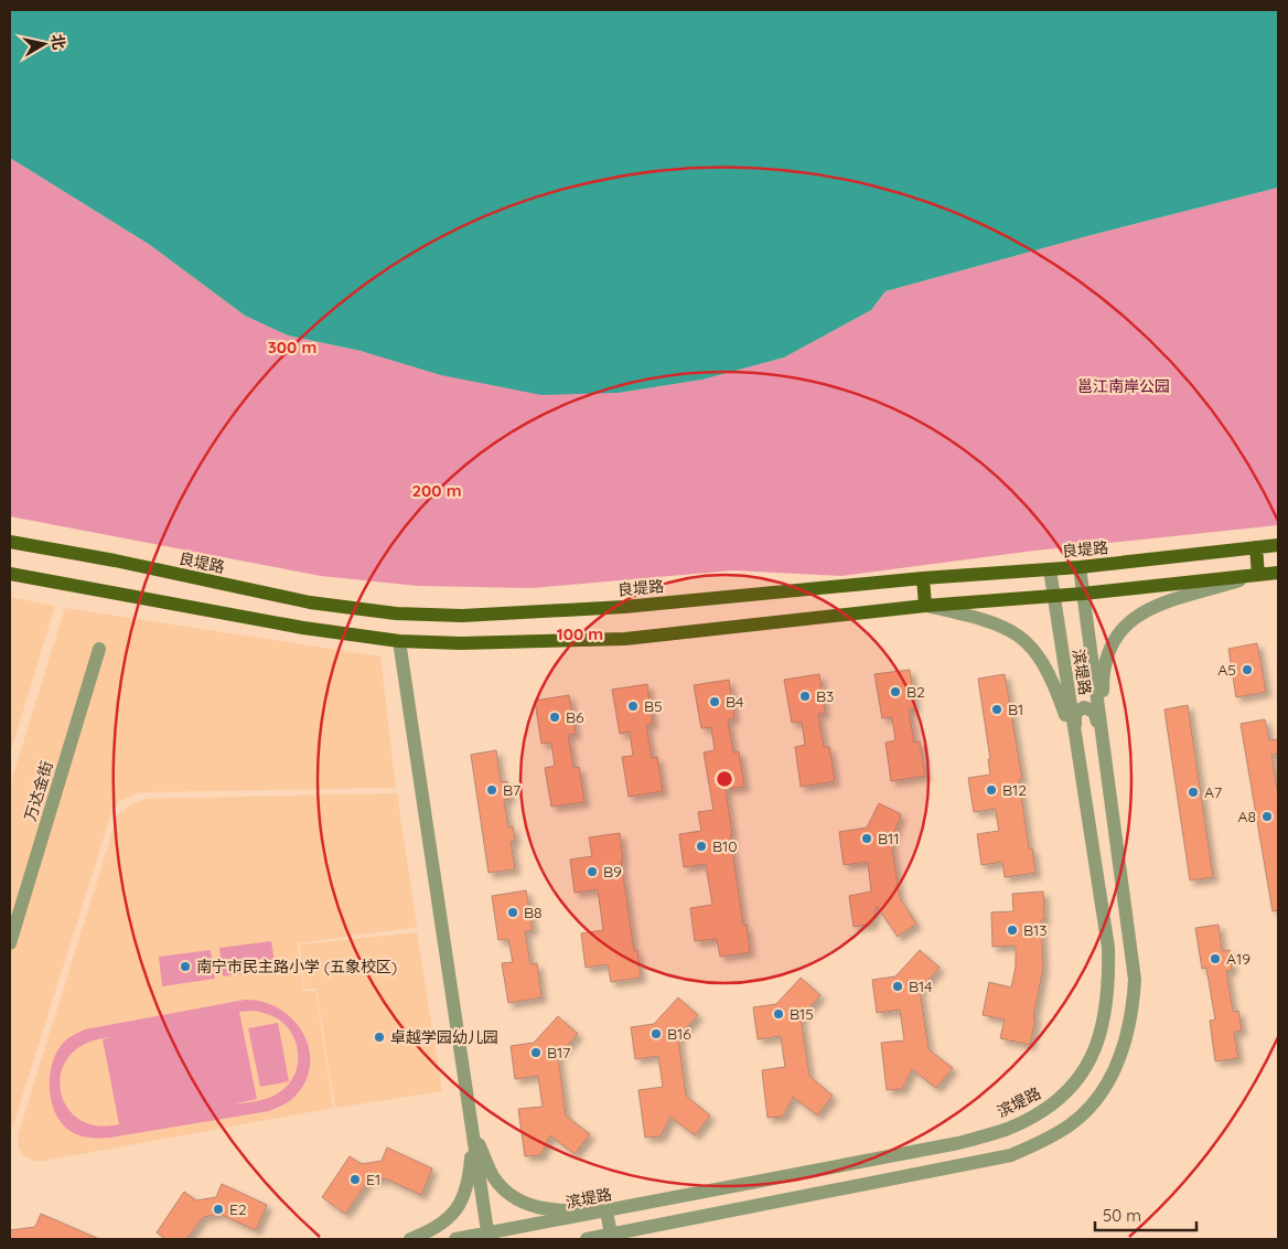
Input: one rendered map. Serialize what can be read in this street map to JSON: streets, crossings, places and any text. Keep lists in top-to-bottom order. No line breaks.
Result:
{"streets":{"main road":["良堤路"],"street":["滨堤路","万达金街"]},"crossings":[["良堤路","滨堤路"]],"parks":["邕江南岸公园"],"places":["A5","B2","B3","B4","B5","B1","B6","B7","B12","A7","A8","B11","B10","B9","B8","B13","A19","南宁市民主路小学 (五象校区)","B14","B15","B16","卓越学园幼儿园","B17","E1","E2"],"scale_bar":"50 m","north":"right","rings":["300 m","200 m","100 m"]}
